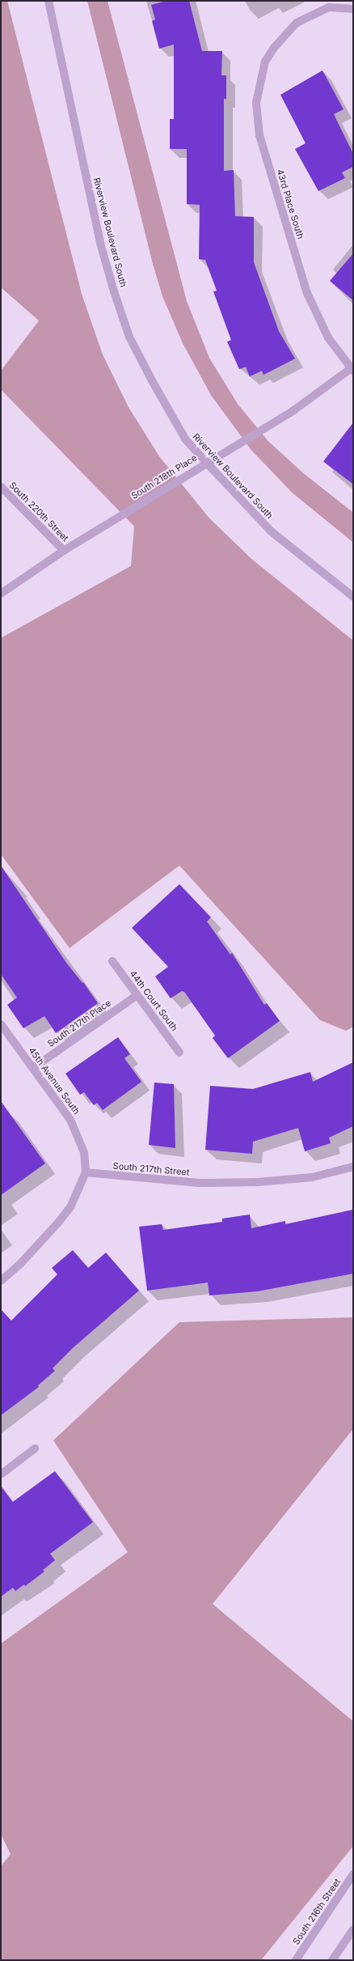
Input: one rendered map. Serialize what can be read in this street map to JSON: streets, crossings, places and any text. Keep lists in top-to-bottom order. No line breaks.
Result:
{"streets":{"street":["43rd Place South","Riverview Boulevard South","South 218th Place","South 220th Street","44th Court South","South 217th Place","45th Avenue South","South 217th Street","South 216th Street"]},"crossings":[["43rd Place South","South 218th Place"],["Riverview Boulevard South","South 218th Place"],["South 218th Place","South 220th Street"],["44th Court South","South 217th Place"],["South 217th Place","45th Avenue South"],["45th Avenue South","South 217th Street"]]}
